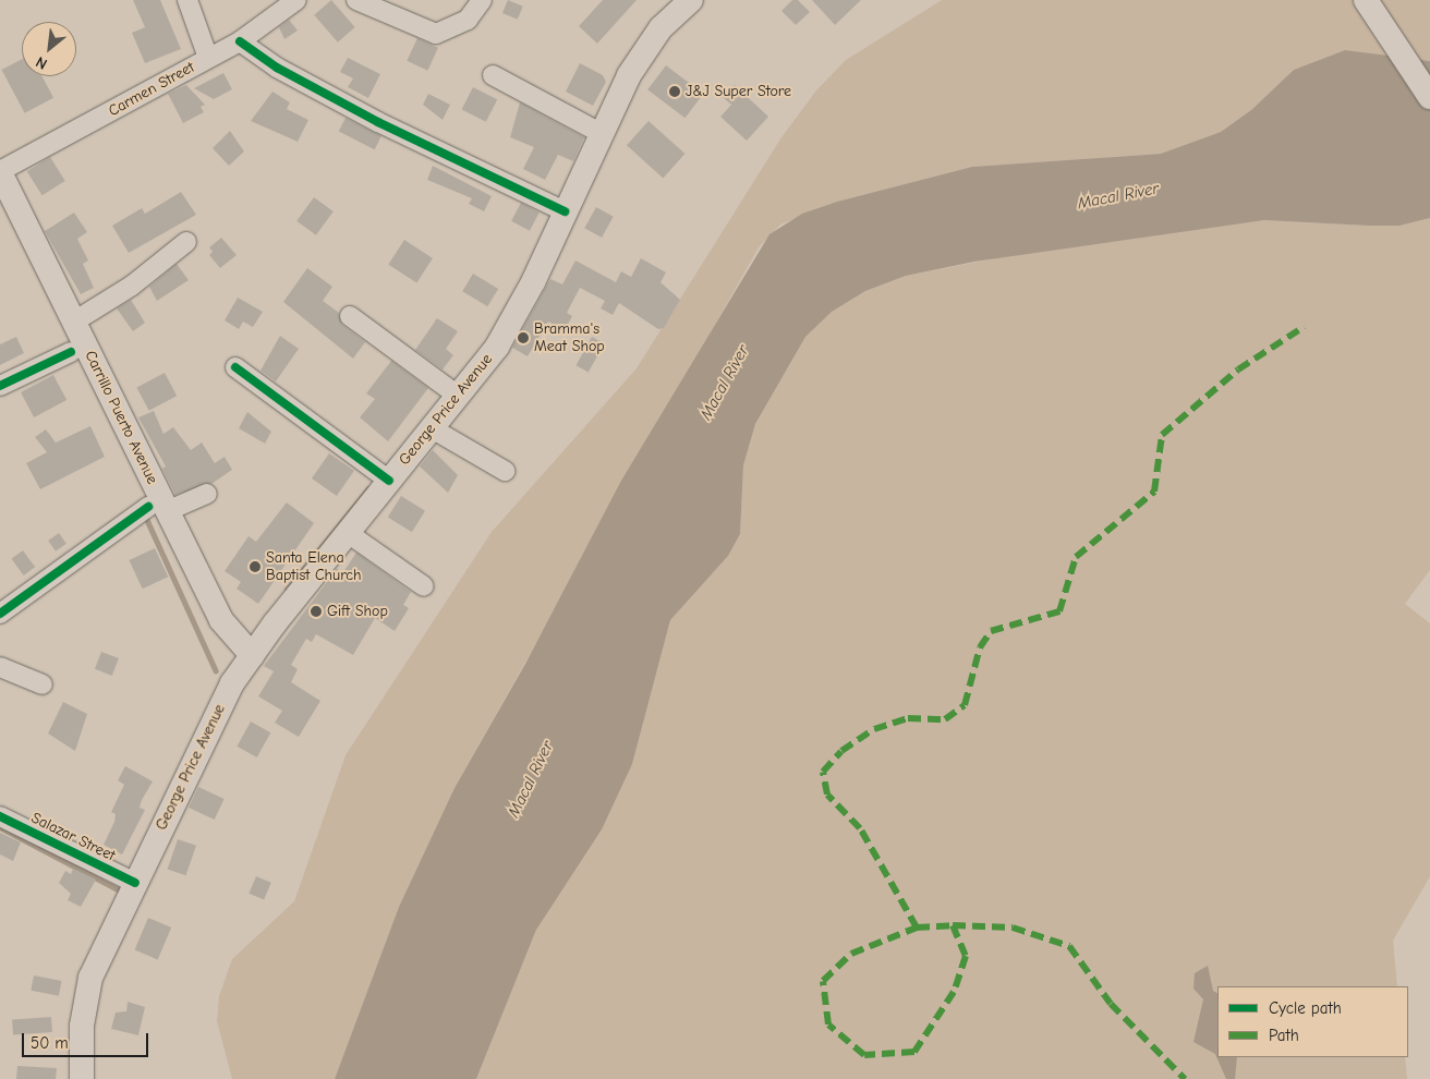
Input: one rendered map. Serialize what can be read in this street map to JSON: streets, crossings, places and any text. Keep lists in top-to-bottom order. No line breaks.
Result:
{"streets":{"main road":["George Price Avenue","Carrillo Puerto Avenue"],"street":["Carmen Street","Salazar Street"]},"crossings":[["Carmen Street","Carrillo Puerto Avenue"],["George Price Avenue","Carrillo Puerto Avenue"],["George Price Avenue","Salazar Street"]],"water":["Macal River"],"places":["J&J Super Store","Bramma's Meat Shop","Santa Elena Baptist Church","Gift Shop"],"legend":["Cycle path","Path"],"scale_bar":"50 m","north":"bottom left"}
